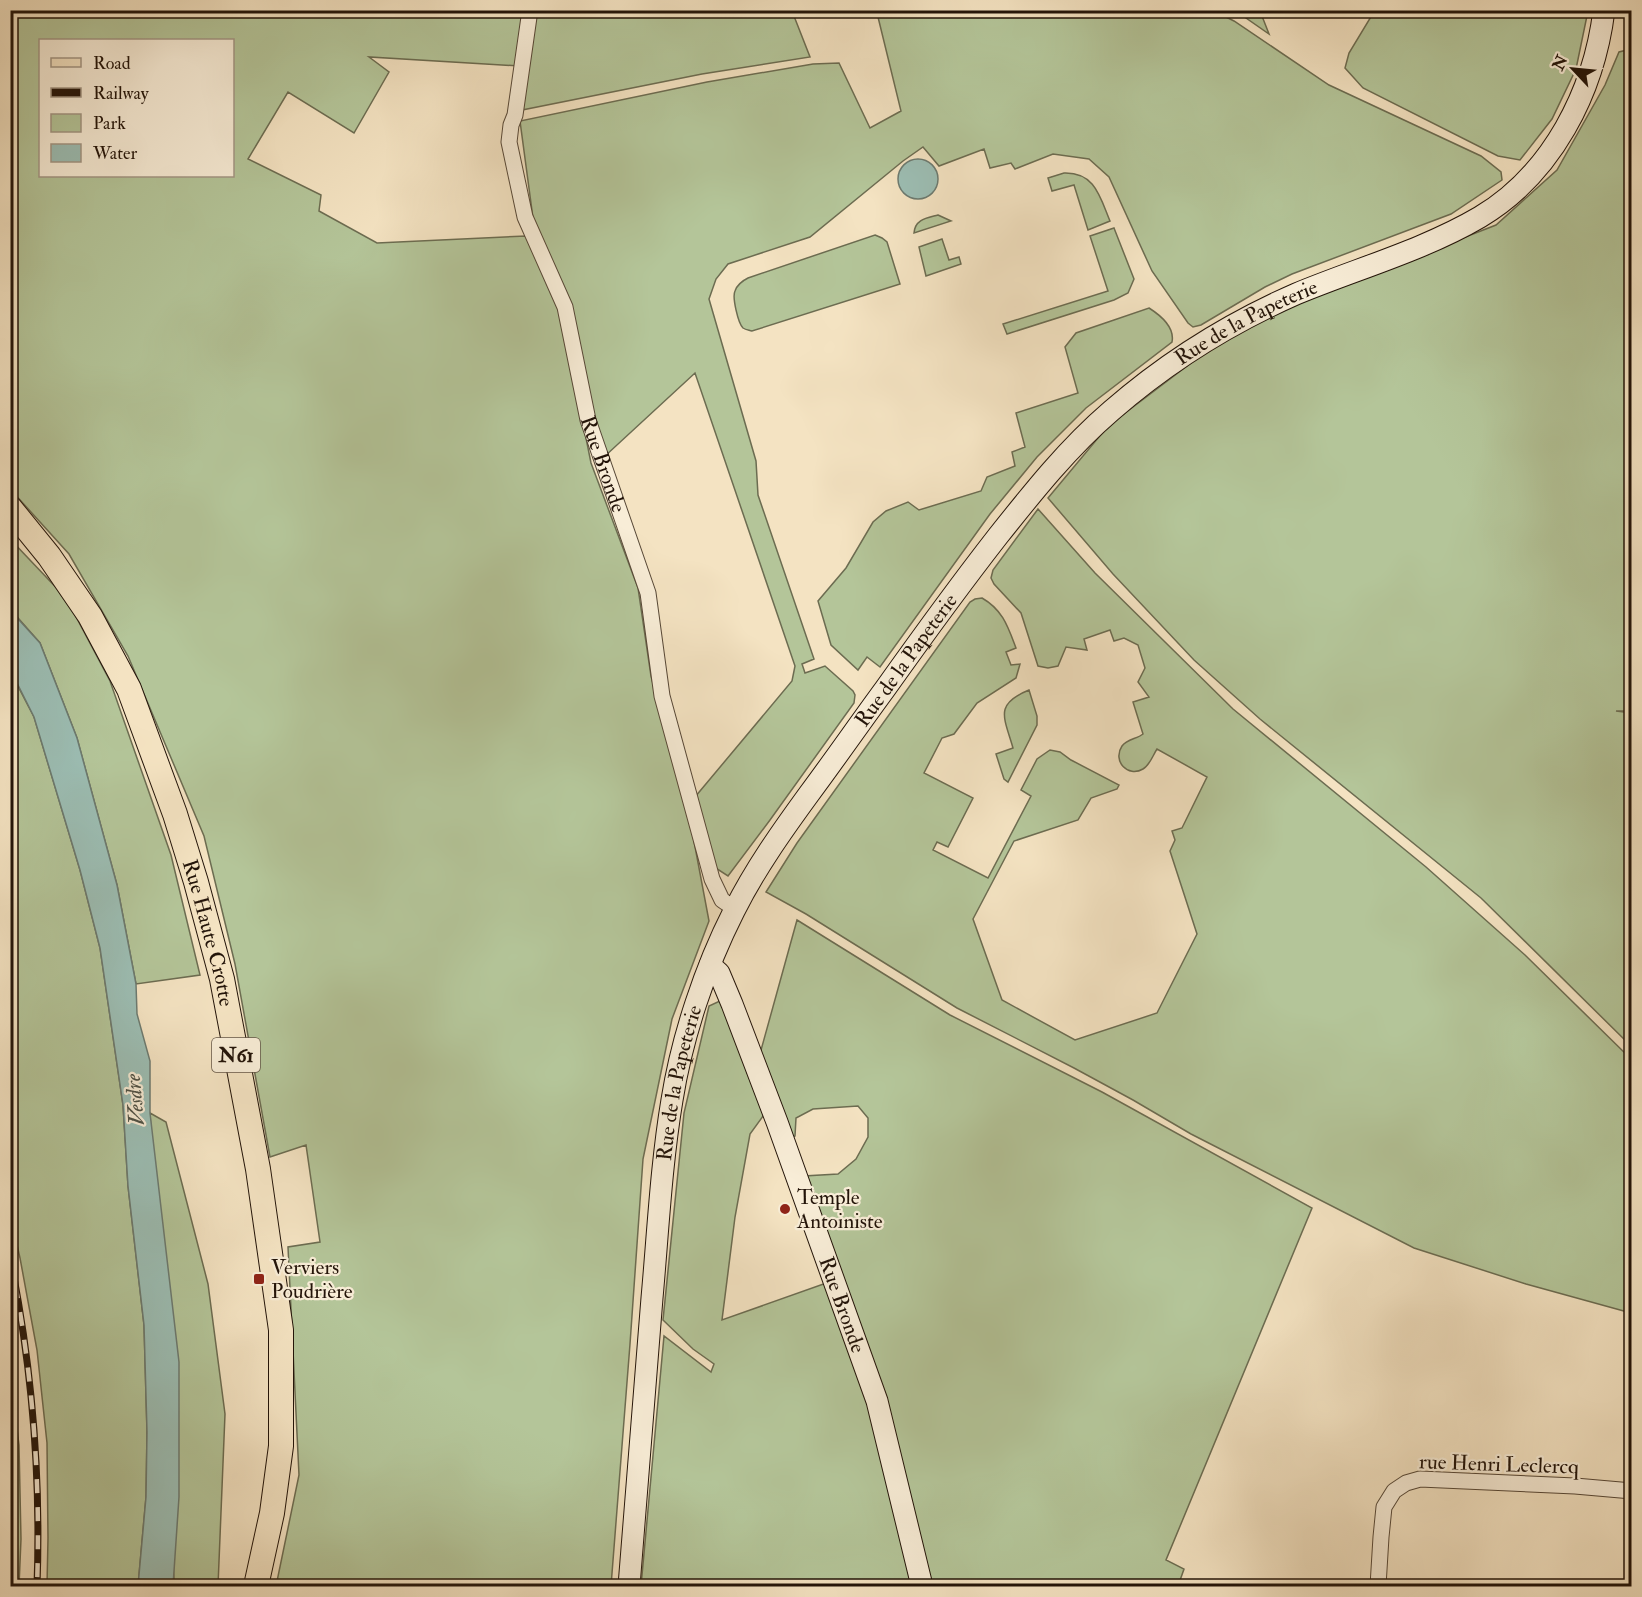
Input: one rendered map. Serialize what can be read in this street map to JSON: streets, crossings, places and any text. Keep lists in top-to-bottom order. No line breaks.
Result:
{"streets":{"main road":["Rue de la Papeterie","Rue Bronde","Rue Haute Crotte","N61"],"street":["rue Henri Leclercq"]},"crossings":[["Rue de la Papeterie","Rue Bronde"]],"water":["Vesdre"],"places":{"other":["Temple Antoiniste"],"transit":["Verviers Poudrière"]},"legend":["Road","Railway","Park","Water"],"north":"top left"}
